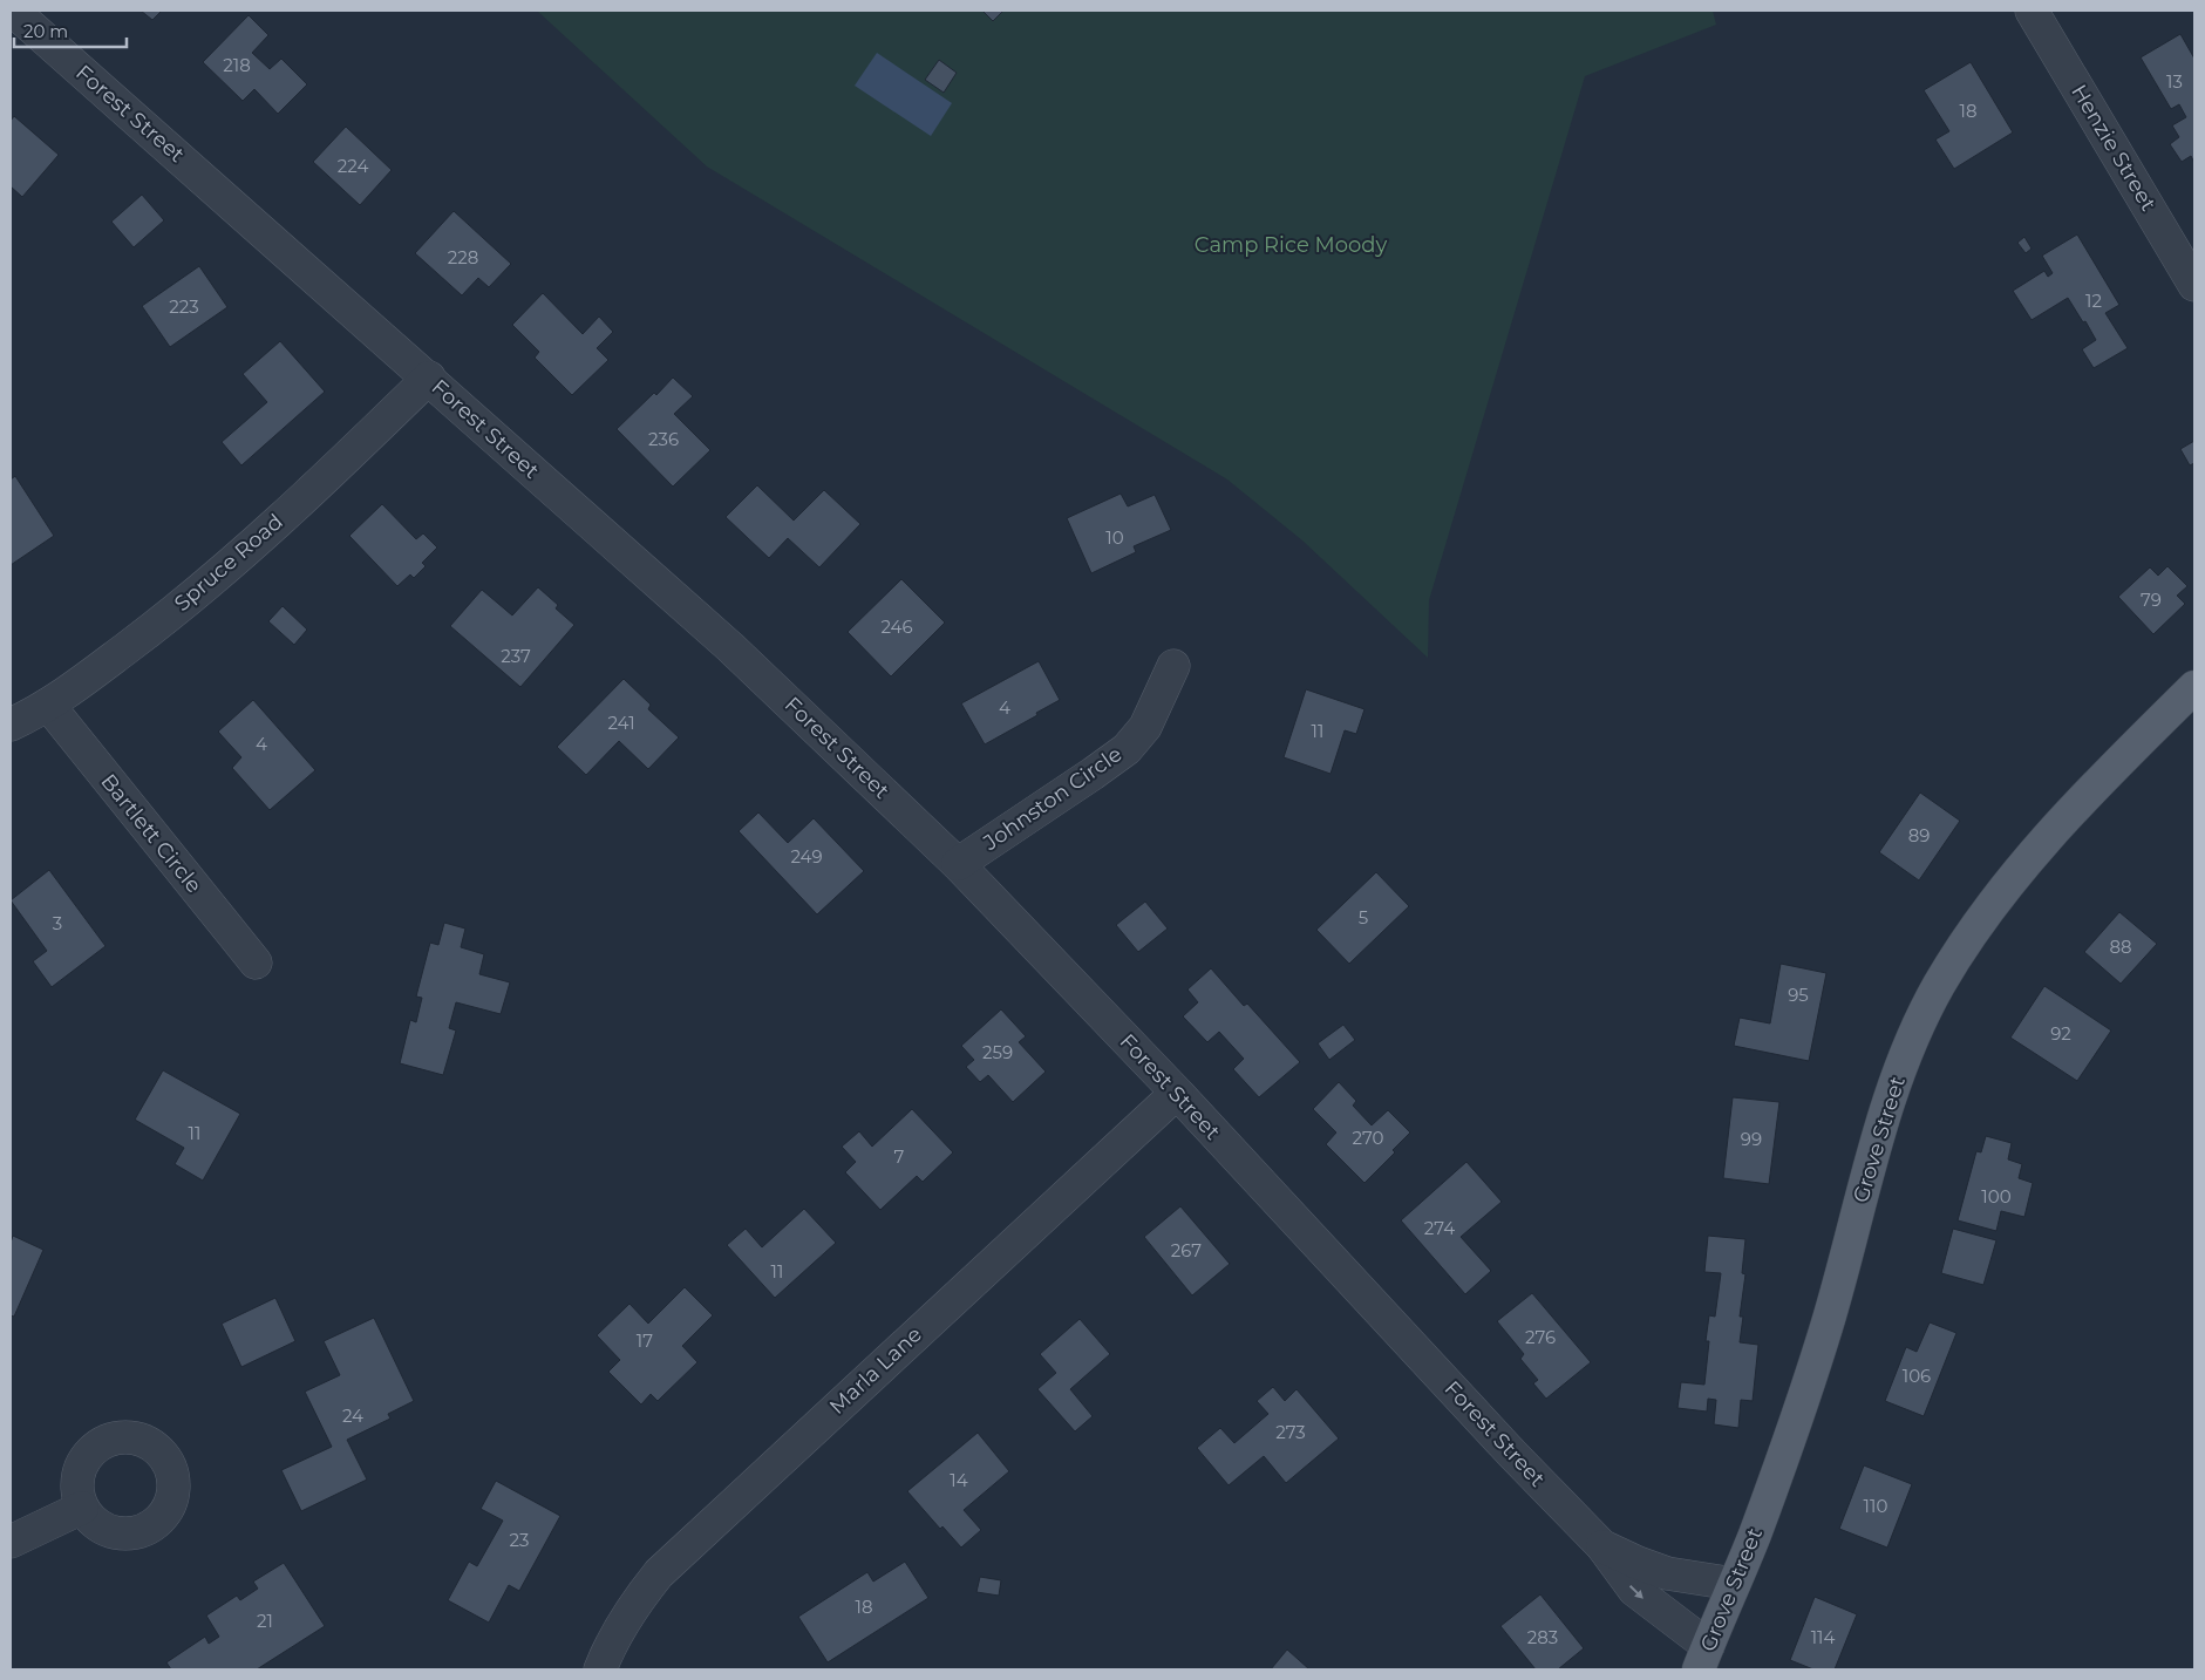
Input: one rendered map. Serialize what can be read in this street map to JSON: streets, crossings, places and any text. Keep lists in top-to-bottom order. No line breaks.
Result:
{"streets":{"main road":["Grove Street"],"street":["Forest Street","Henzie Street","Spruce Road","Johnston Circle","Bartlett Circle","Marla Lane"]},"crossings":[["Forest Street","Spruce Road"],["Forest Street","Johnston Circle"],["Forest Street","Grove Street"],["Forest Street","Marla Lane"],["Spruce Road","Bartlett Circle"]],"parks":["Camp Rice Moody"],"house_numbers":["218","13","18","224","228","12","223","236","10","79","246","237","4","241","11","4","89","249","5","3","88","95","92","259","11","270","99","7","100","274","267","11","276","17","106","24","273","14","110","23","18","21","283","114"],"scale_bar":"20 m"}
